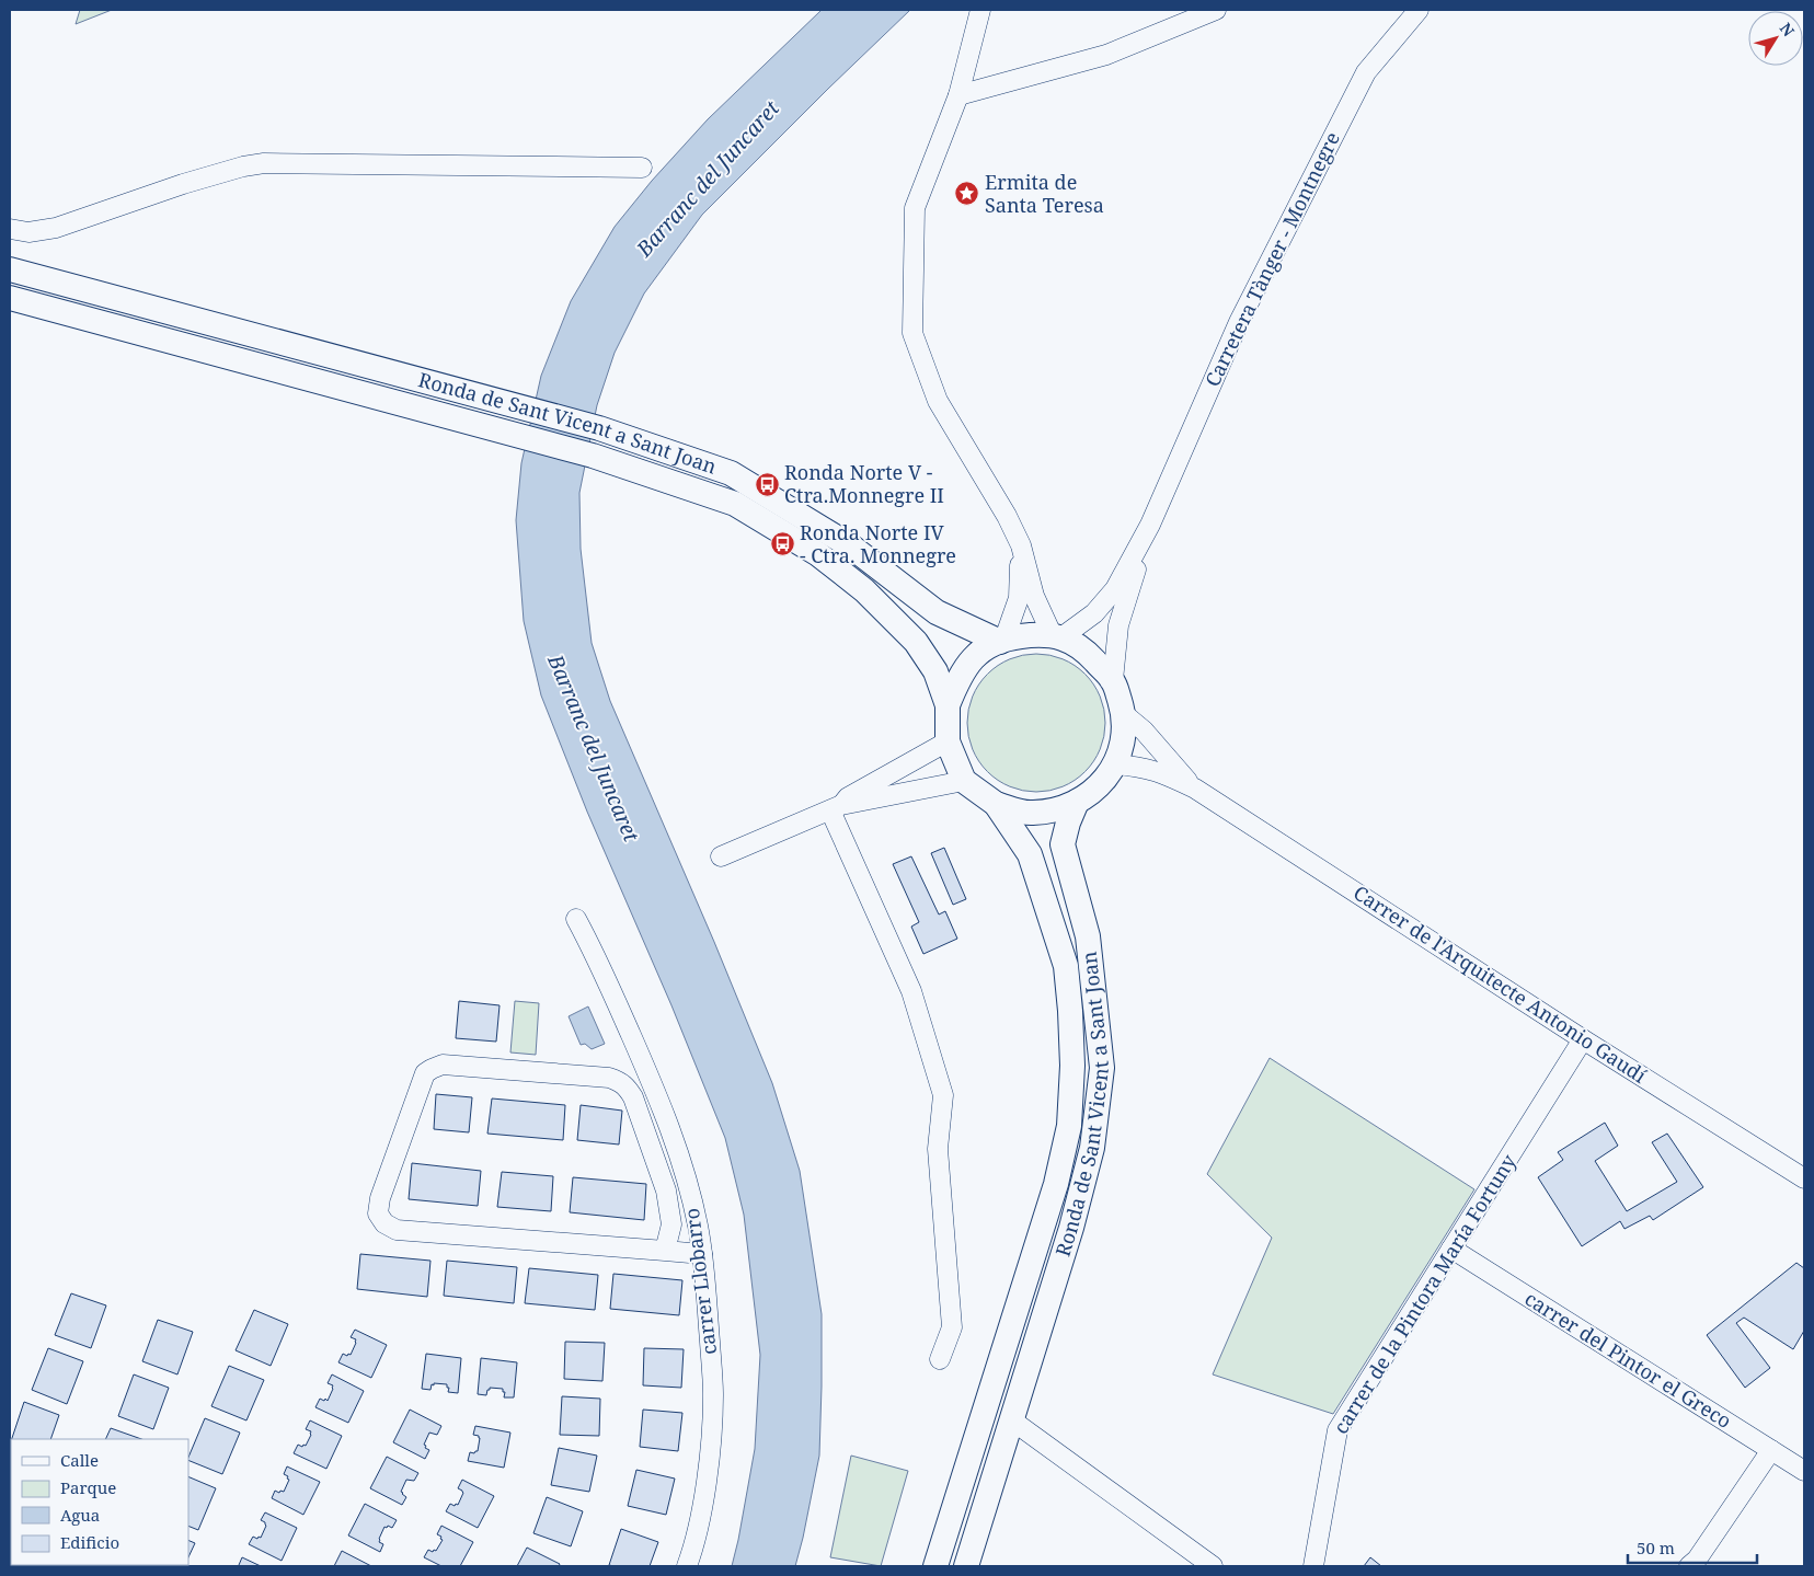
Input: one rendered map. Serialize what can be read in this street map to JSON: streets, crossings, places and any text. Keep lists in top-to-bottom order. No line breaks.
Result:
{"streets":{"main road":["Ronda de Sant Vicent a Sant Joan"],"street":["Carretera Tànger - Montnegre","Carrer de l'Arquitecte Antonio Gaudí","carrer Llobarro","carrer de la Pintora María Fortuny","carrer del Pintor el Greco"]},"crossings":[["Carretera Tànger - Montnegre","Ronda de Sant Vicent a Sant Joan"],["Carretera Tànger - Montnegre","Carrer de l'Arquitecte Antonio Gaudí"],["Ronda de Sant Vicent a Sant Joan","Carrer de l'Arquitecte Antonio Gaudí"],["Carrer de l'Arquitecte Antonio Gaudí","carrer de la Pintora María Fortuny"],["carrer de la Pintora María Fortuny","carrer del Pintor el Greco"]],"water":["Barranc del Juncaret"],"places":{"place":["Ermita de Santa Teresa"],"bus stop":["Ronda Norte V - Ctra.Monnegre II","Ronda Norte IV - Ctra. Monnegre"]},"legend":["Calle","Parque","Agua","Edificio"],"scale_bar":"50 m","north":"top right"}
